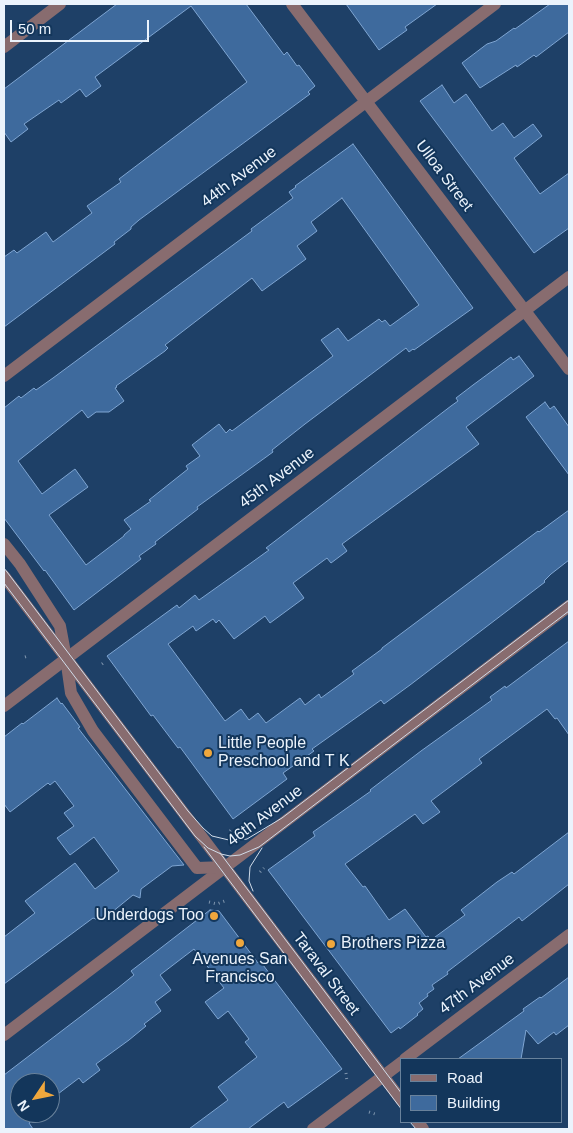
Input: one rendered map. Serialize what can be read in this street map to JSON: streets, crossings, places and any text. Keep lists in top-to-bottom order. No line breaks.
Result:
{"streets":{"street":["Ulloa Street","44th Avenue","45th Avenue","46th Avenue","Taraval Street","47th Avenue"]},"crossings":[["Ulloa Street","44th Avenue"],["Ulloa Street","45th Avenue"],["45th Avenue","Taraval Street"],["46th Avenue","Taraval Street"]],"places":["Little People Preschool and T K","Underdogs Too","Avenues San Francisco","Brothers Pizza"],"legend":["Road","Building"],"scale_bar":"50 m","north":"bottom left"}
